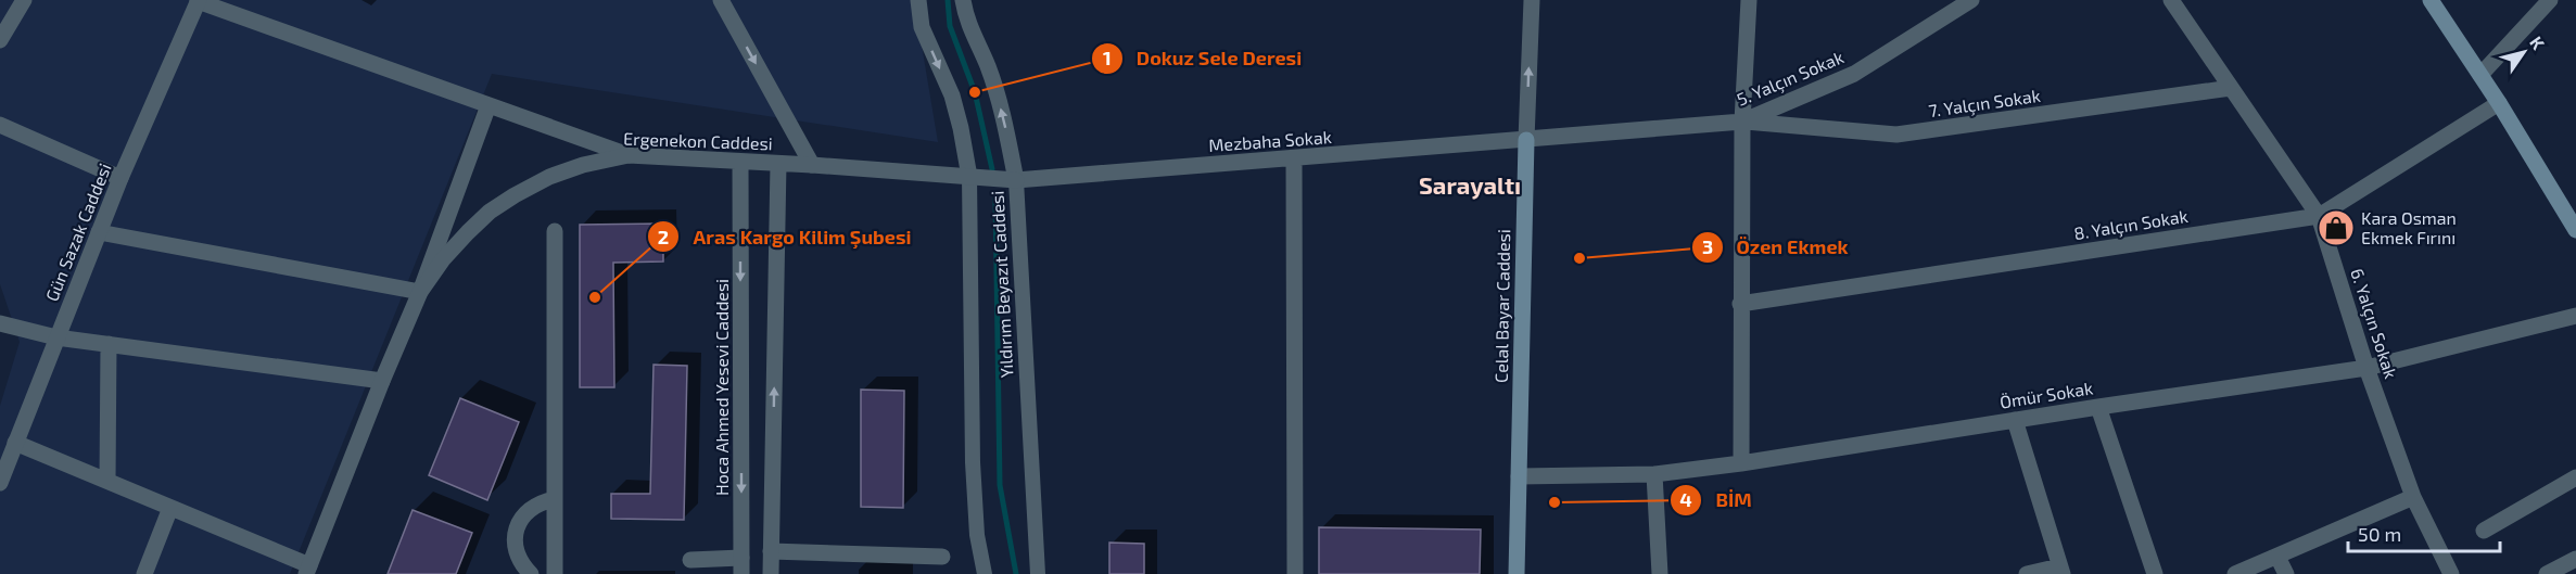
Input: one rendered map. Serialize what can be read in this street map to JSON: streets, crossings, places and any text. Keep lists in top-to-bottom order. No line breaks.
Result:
{"streets":{"main road":["Celal Bayar Caddesi"],"street":["5. Yalçın Sokak","7. Yalçın Sokak","Ergenekon Caddesi","Mezbaha Sokak","8. Yalçın Sokak","Gün Sazak Caddesi","Yıldırım Beyazıt Caddesi","6. Yalçın Sokak","Hoca Ahmed Yesevi Caddesi","Ömür Sokak"]},"crossings":[["5. Yalçın Sokak","7. Yalçın Sokak"],["5. Yalçın Sokak","Mezbaha Sokak"],["5. Yalçın Sokak","Celal Bayar Caddesi"],["7. Yalçın Sokak","6. Yalçın Sokak"],["Ergenekon Caddesi","Mezbaha Sokak"],["Ergenekon Caddesi","Yıldırım Beyazıt Caddesi"],["Ergenekon Caddesi","Hoca Ahmed Yesevi Caddesi"],["Mezbaha Sokak","Yıldırım Beyazıt Caddesi"],["Mezbaha Sokak","Celal Bayar Caddesi"],["8. Yalçın Sokak","6. Yalçın Sokak"],["Celal Bayar Caddesi","Ömür Sokak"],["6. Yalçın Sokak","Ömür Sokak"]],"districts":["Sarayaltı"],"places":{"other":["Dokuz Sele Deresi","Özen Ekmek","Aras Kargo Kilim Şubesi","BİM"],"shop":["Kara Osman Ekmek Fırını"]},"scale_bar":"50 m","north":"top right"}
